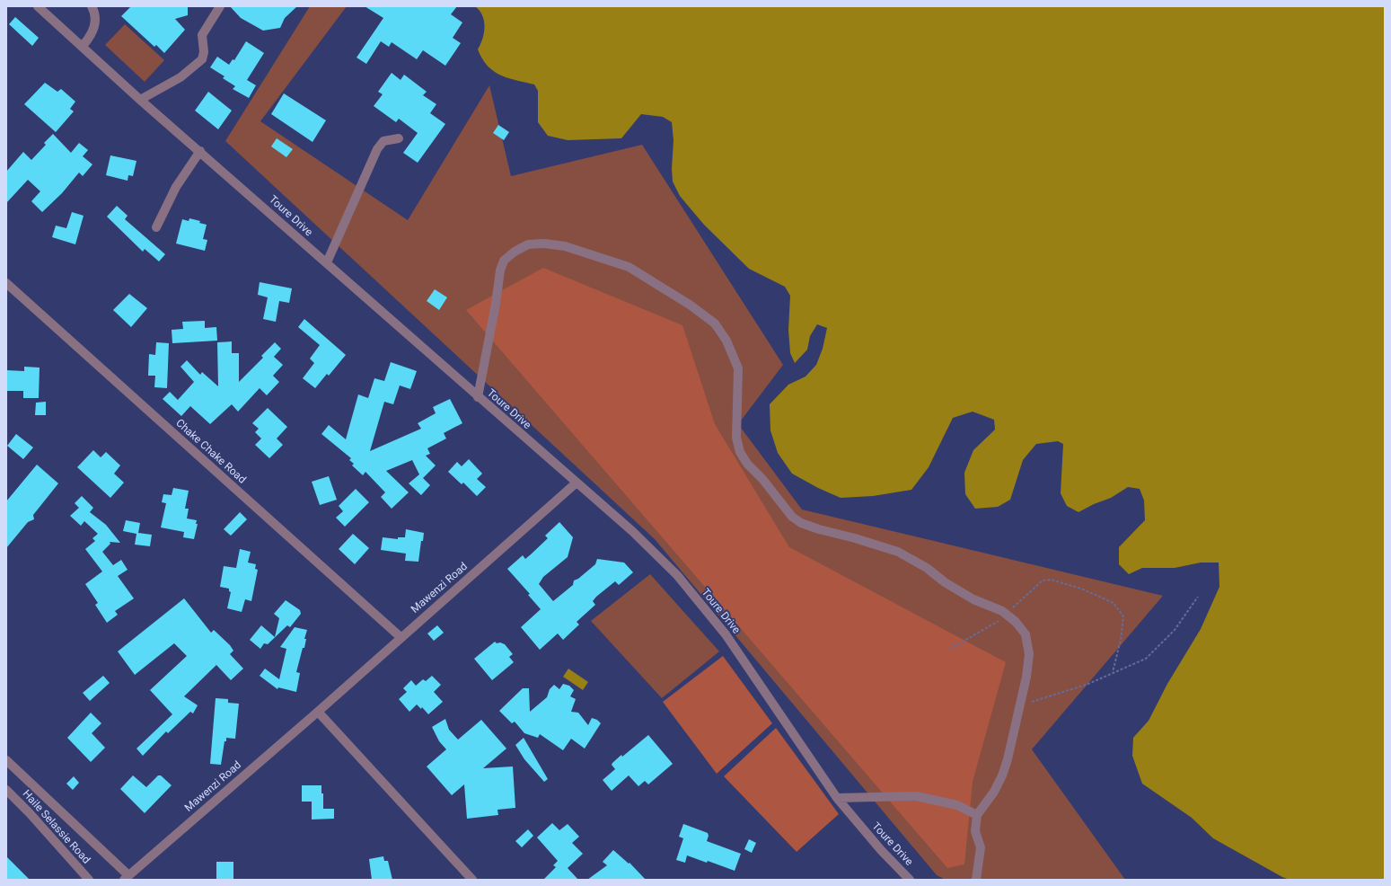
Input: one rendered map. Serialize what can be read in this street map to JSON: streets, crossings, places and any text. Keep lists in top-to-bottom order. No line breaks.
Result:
{"streets":{"street":["Toure Drive","Chake Chake Road","Mawenzi Road","Haile Selassie Road"]},"crossings":[["Toure Drive","Mawenzi Road"],["Chake Chake Road","Mawenzi Road"]]}
